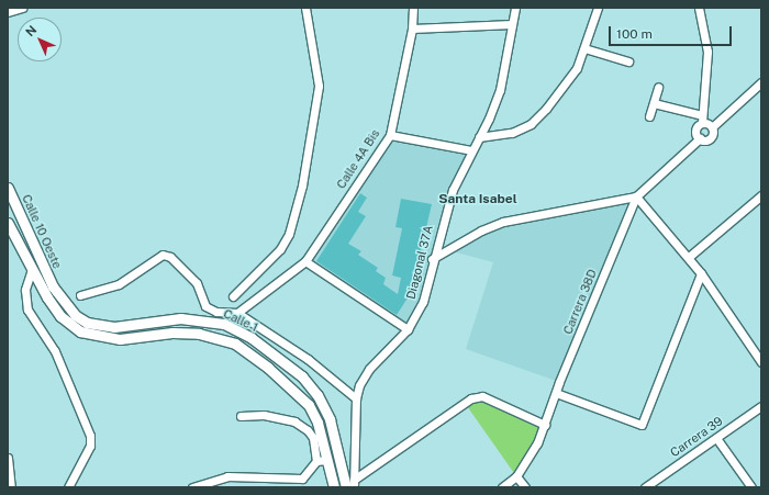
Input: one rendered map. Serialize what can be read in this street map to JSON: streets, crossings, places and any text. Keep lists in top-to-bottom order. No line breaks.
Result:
{"streets":{"main road":["Calle 10 Oeste","Calle 1"],"street":["Calle 4A Bis","Diagonal 37A","Carrera 38D","Carrera 39"]},"crossings":[["Calle 10 Oeste","Calle 1"]],"districts":["Santa Isabel"],"scale_bar":"100 m","north":"top left"}
